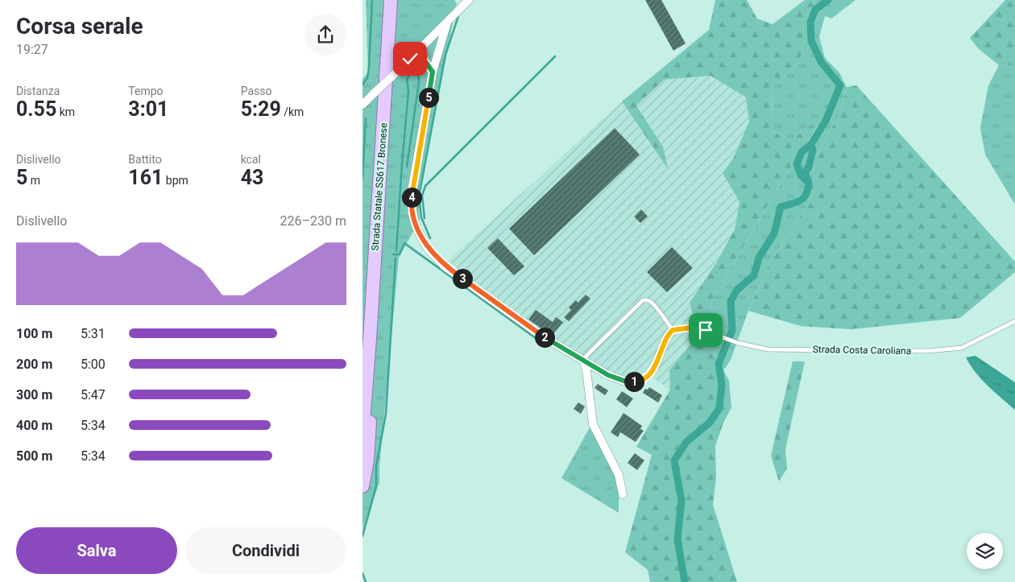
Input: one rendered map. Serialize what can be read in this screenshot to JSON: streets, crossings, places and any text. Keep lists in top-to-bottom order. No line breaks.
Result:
{"streets":{"main road":["Strada Statale SS617 Bronese"],"lane":["Strada Costa Caroliana"]},"page":{"heading":["Corsa serale","19:27"],"stats":[["Distanza","0.55 km"],["Tempo","3:01"],["Passo","5:29 /km"],["Dislivello","5 m"],["Battito","161 bpm"],["kcal","43"]],"pins":["5","4","3","2","1"],"chart":["Dislivello","226–230 m"],"list":[{"name":"100 m","note":"5:31"},{"name":"200 m","note":"5:00"},{"name":"300 m","note":"5:47"},{"name":"400 m","note":"5:34"},{"name":"500 m","note":"5:34"}],"buttons":["Salva","Condividi"]}}
